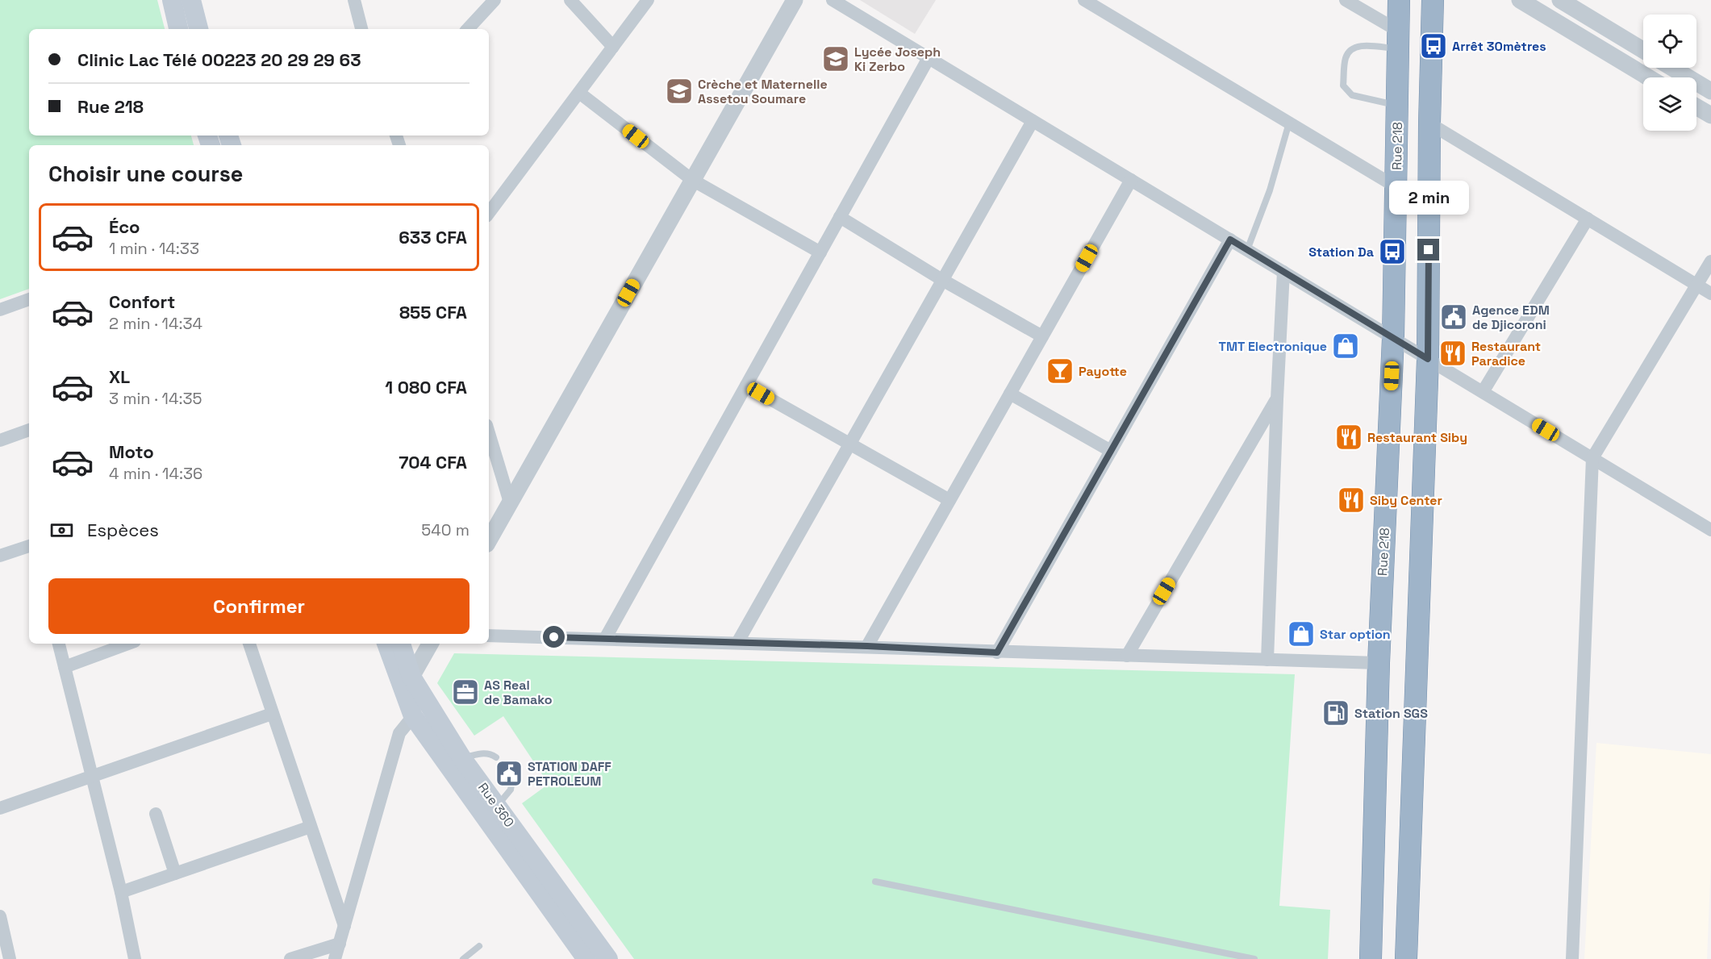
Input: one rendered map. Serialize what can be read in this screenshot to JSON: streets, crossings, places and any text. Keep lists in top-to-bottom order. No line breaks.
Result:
{"streets":{"highway":["Rue 218"],"main road":["Rue 360"]},"places":{"bus stop":["Arrêt 30mètres","Station Da"],"school or university":["Lycée Joseph Ki Zerbo","Crèche et Maternelle Assetou Soumare"],"public building":["Agence EDM de Djicoroni","STATION DAFF PETROLEUM"],"shop":["TMT Electronique","Star option"],"restaurant":["Restaurant Paradice","Restaurant Siby","Siby Center"],"bar":["Payotte"],"office":["AS Real de Bamako"],"fuel station":["Station SGS"]},"page":{"banner":["Clinic Lac Télé 00223 20 29 29 63","Rue 218"],"heading":"Choisir une course","bubble":"2 min","list":[{"name":"Éco","note":"1 min · 14:33","value":"633 CFA"},{"name":"Confort","note":"2 min · 14:34","value":"855 CFA"},{"name":"XL","note":"3 min · 14:35","value":"1 080 CFA"},{"name":"Moto","note":"4 min · 14:36","value":"704 CFA"}],"pay":["Espèces","540 m"],"buttons":"Confirmer"}}
